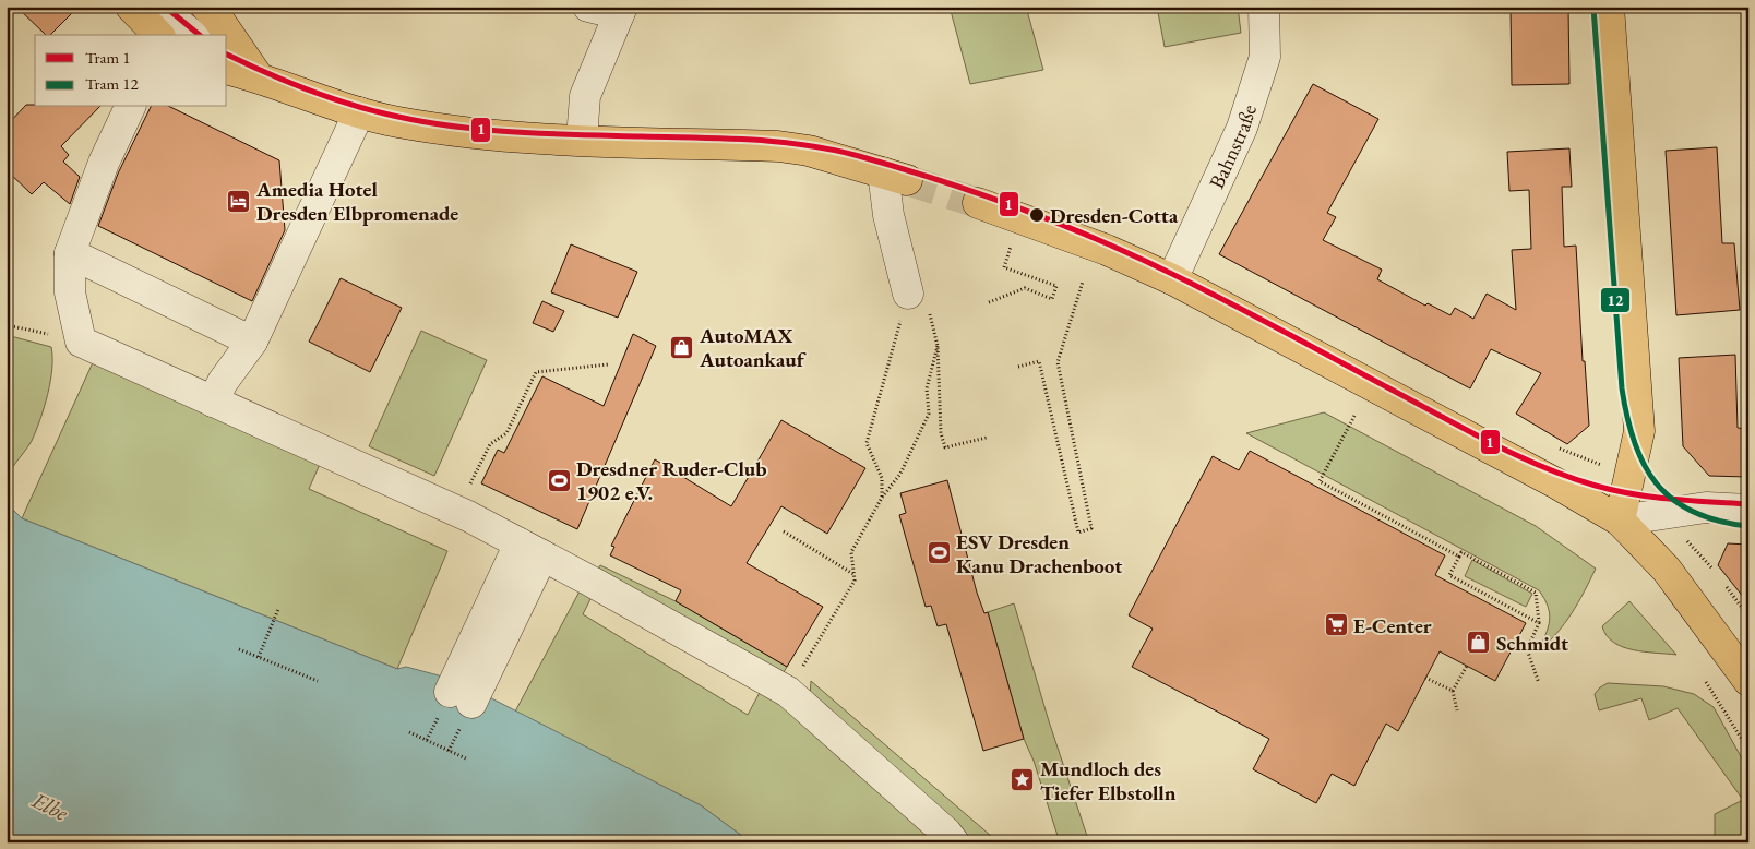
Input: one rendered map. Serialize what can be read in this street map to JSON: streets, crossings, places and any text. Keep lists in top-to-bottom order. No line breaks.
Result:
{"streets":{"street":["Bahnstraße"]},"water":["Elbe"],"places":{"hotel":["Amedia Hotel Dresden Elbpromenade"],"other":["Dresden-Cotta"],"shop":["AutoMAX Autoankauf","Schmidt"],"sports":["Dresdner Ruder-Club 1902 e.V.","ESV Dresden Kanu Drachenboot"],"supermarket":["E-Center"],"place":["Mundloch des Tiefer Elbstolln"]},"lines":["tram line 1","tram line 12"],"legend":["Tram 1","Tram 12"]}
